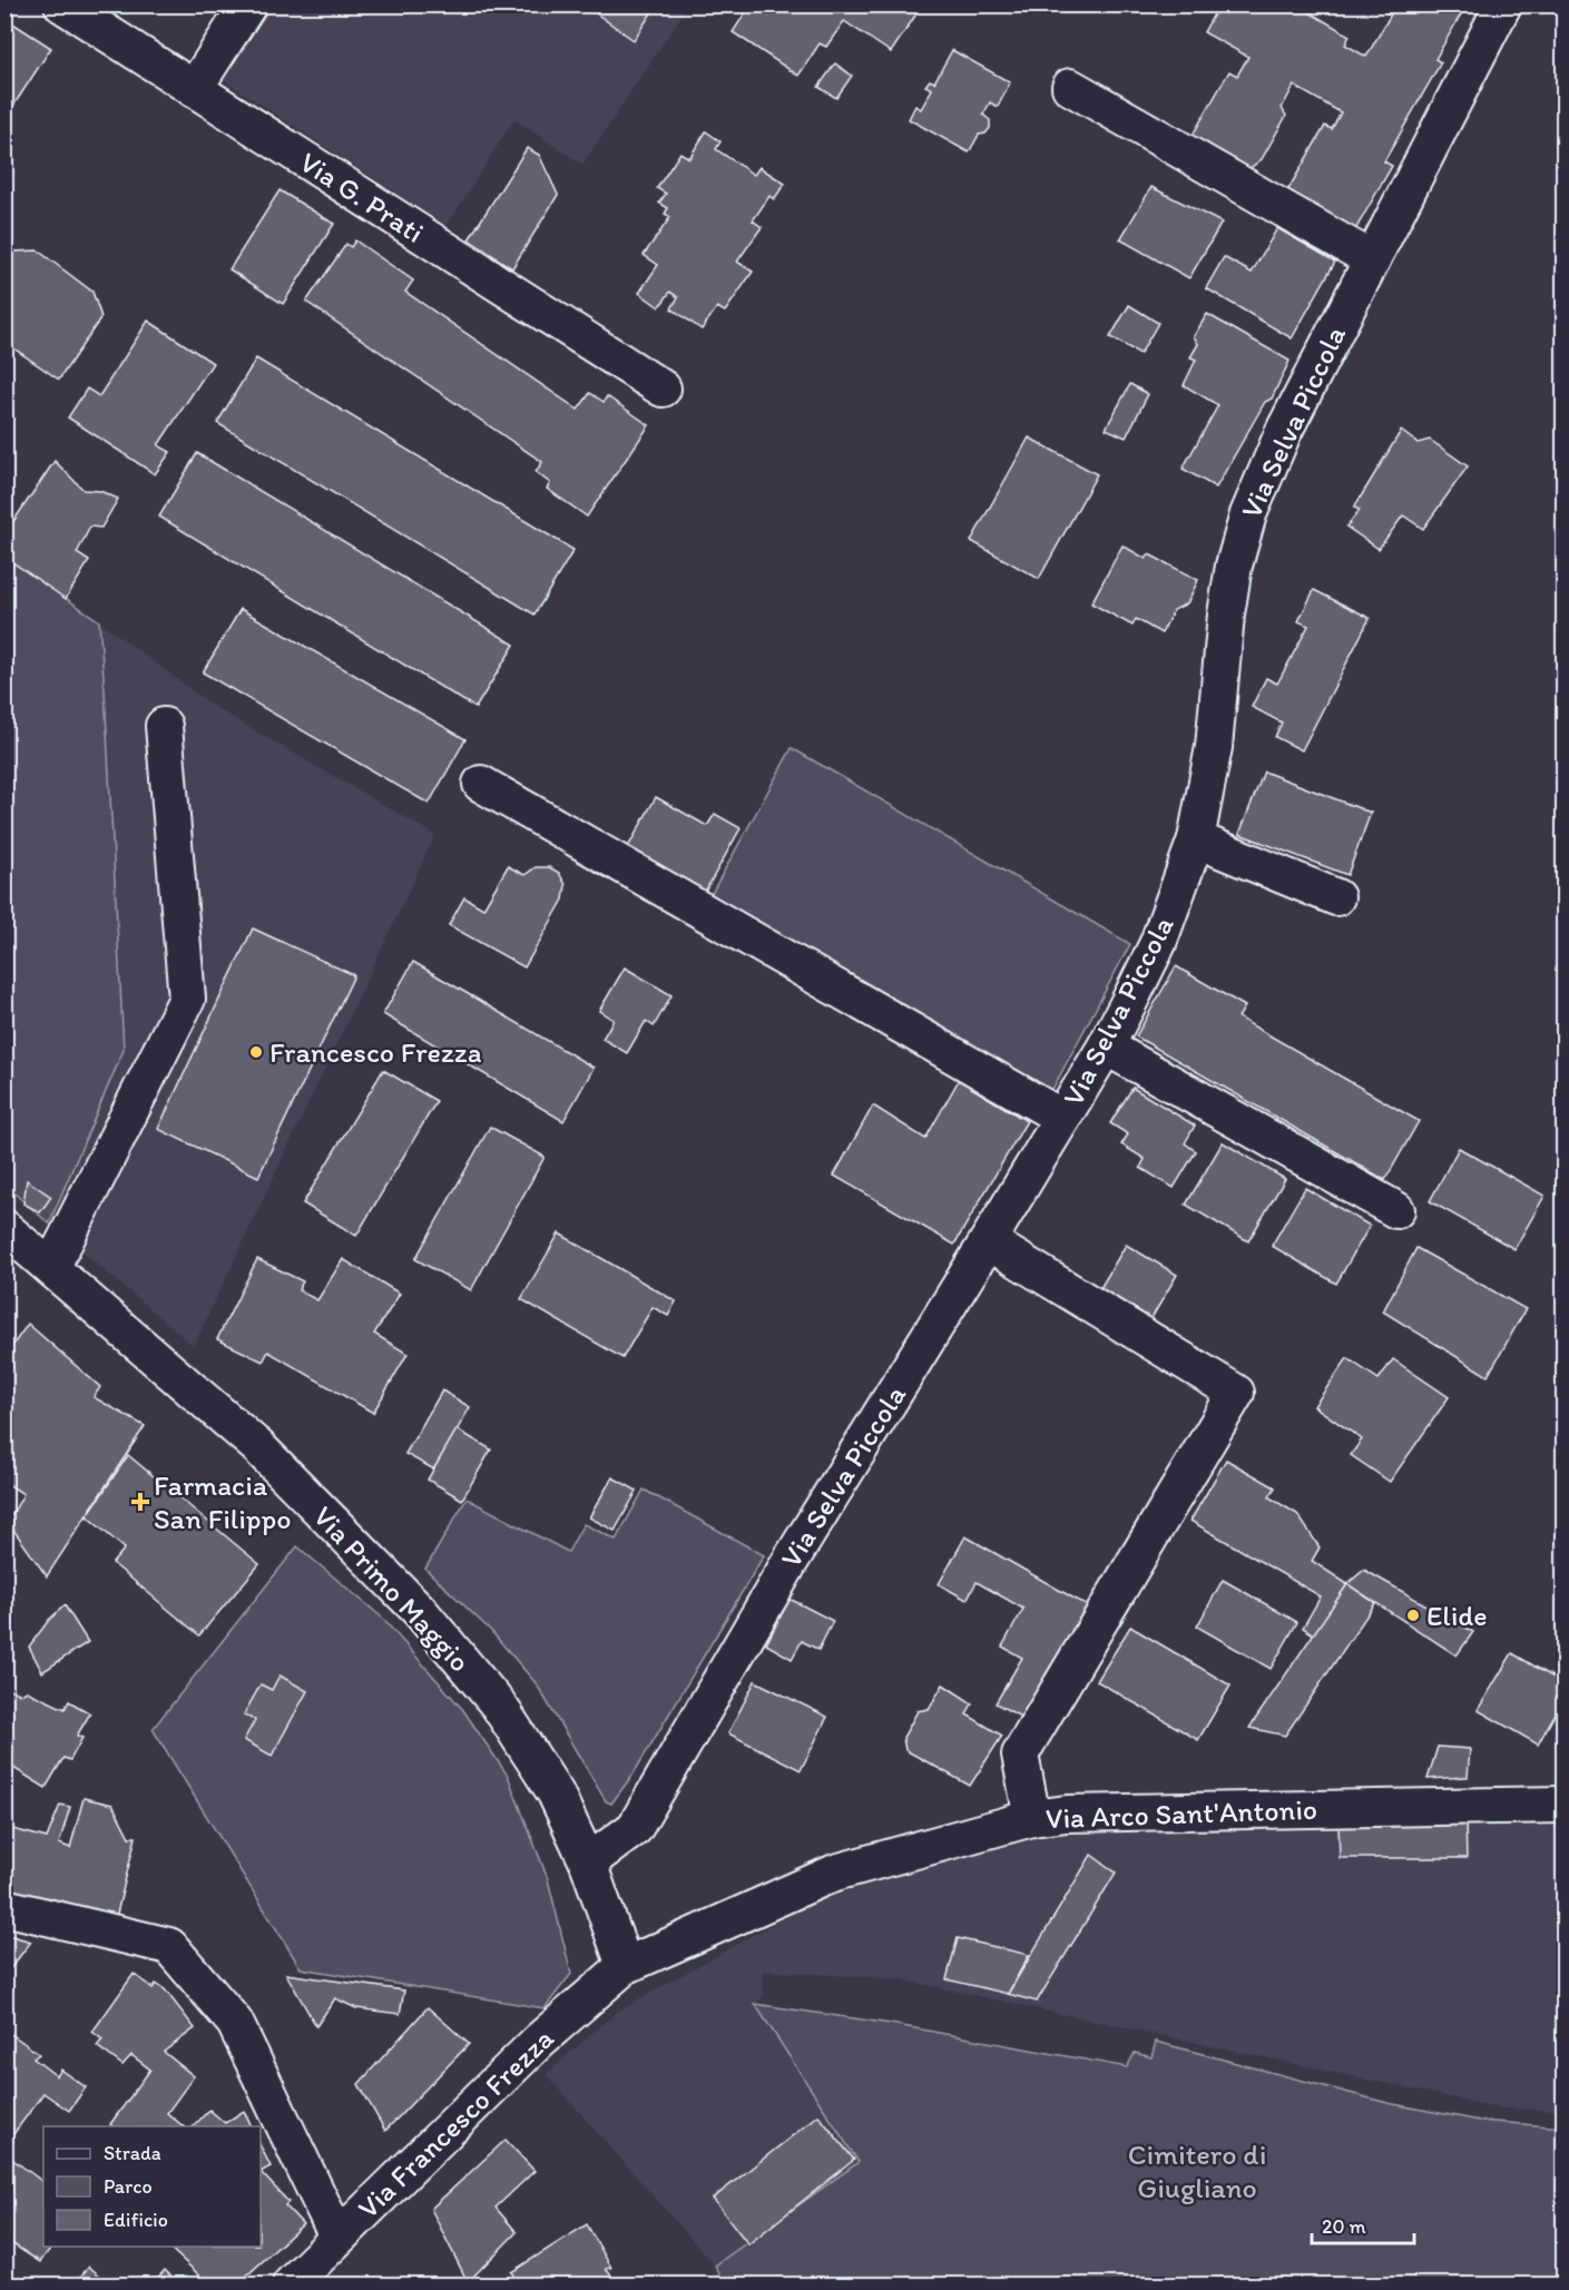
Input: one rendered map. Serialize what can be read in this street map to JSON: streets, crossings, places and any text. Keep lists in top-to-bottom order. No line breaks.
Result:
{"streets":{"street":["Via G. Prati","Via Selva Piccola","Via Primo Maggio","Via Arco Sant'Antonio","Via Francesco Frezza"]},"crossings":[["Via Selva Piccola","Via Primo Maggio"],["Via Primo Maggio","Via Arco Sant'Antonio"],["Via Primo Maggio","Via Francesco Frezza"],["Via Arco Sant'Antonio","Via Francesco Frezza"]],"parks":["Cimitero di Giugliano"],"places":{"other":["Francesco Frezza","Elide"],"health":["Farmacia San Filippo"]},"legend":["Strada","Parco","Edificio"],"scale_bar":"20 m"}
